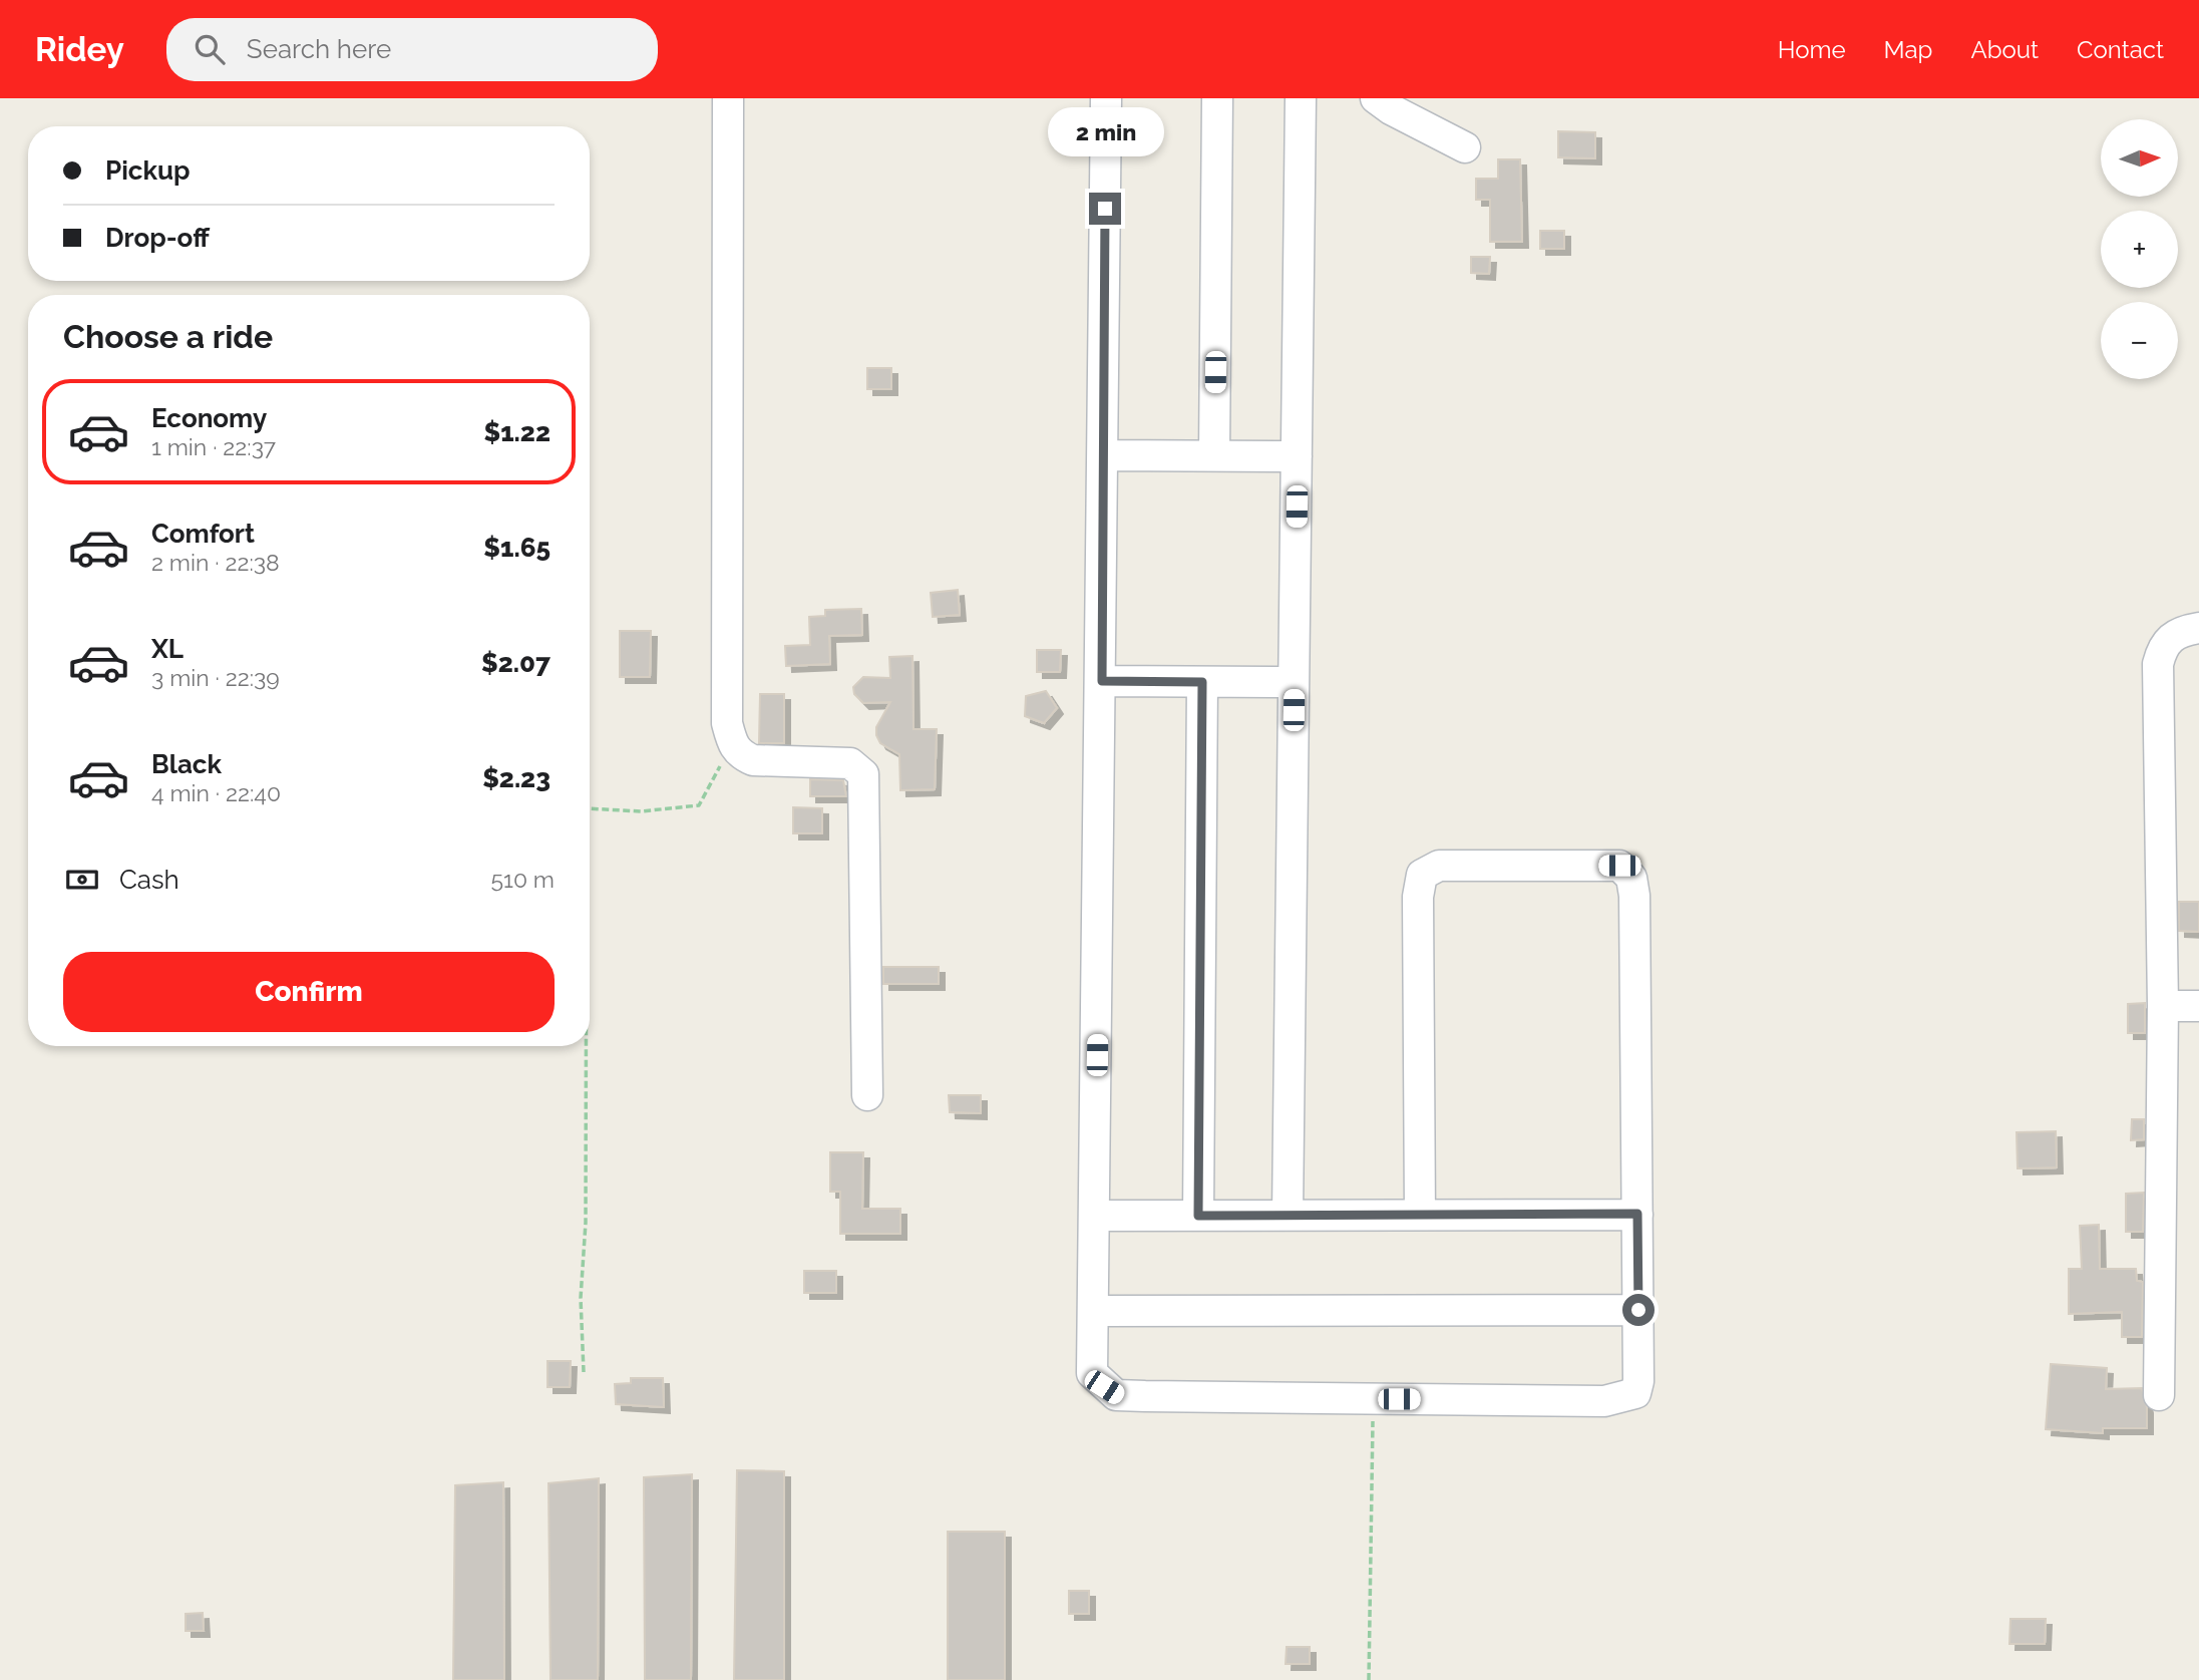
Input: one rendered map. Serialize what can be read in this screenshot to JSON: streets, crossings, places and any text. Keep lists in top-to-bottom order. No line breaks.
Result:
{"north":"right","page":{"header":"Ridey","search":"Search here","nav":["Home","Map","About","Contact"],"bubble":"2 min","map_buttons":["+","−"],"banner":["Pickup","Drop-off"],"heading":"Choose a ride","list":[{"name":"Economy","note":"1 min · 22:37","value":"$1.22"},{"name":"Comfort","note":"2 min · 22:38","value":"$1.65"},{"name":"XL","note":"3 min · 22:39","value":"$2.07"},{"name":"Black","note":"4 min · 22:40","value":"$2.23"}],"pay":["Cash","510 m"],"buttons":"Confirm"}}
